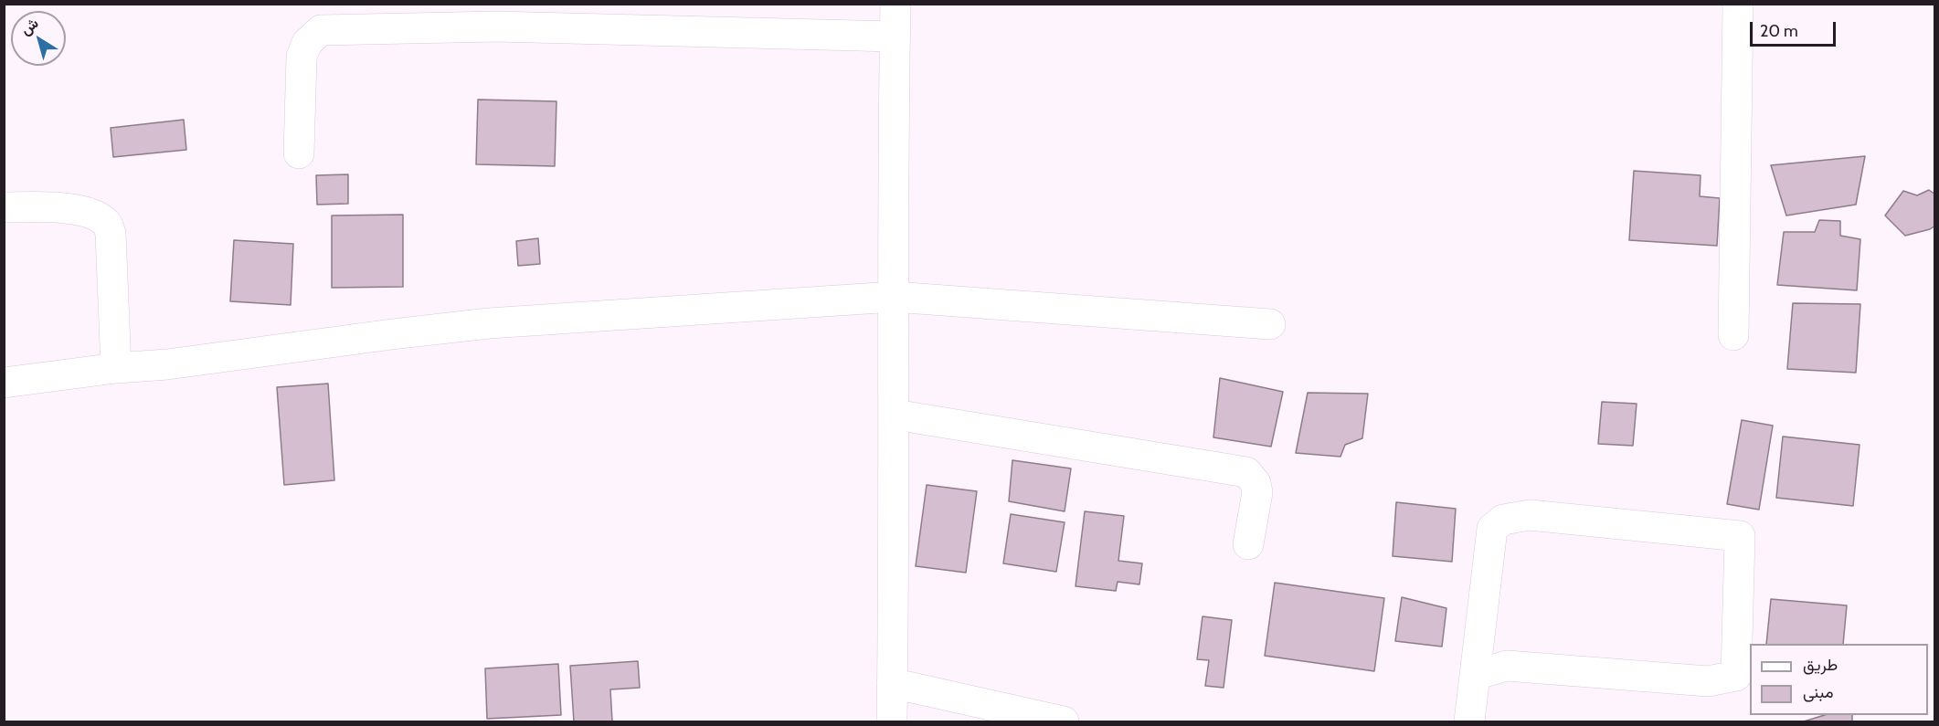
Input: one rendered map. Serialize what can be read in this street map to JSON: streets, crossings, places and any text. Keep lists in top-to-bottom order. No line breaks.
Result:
{"legend":["طريق","مبنى"],"scale_bar":"20 m","north":"top left"}
